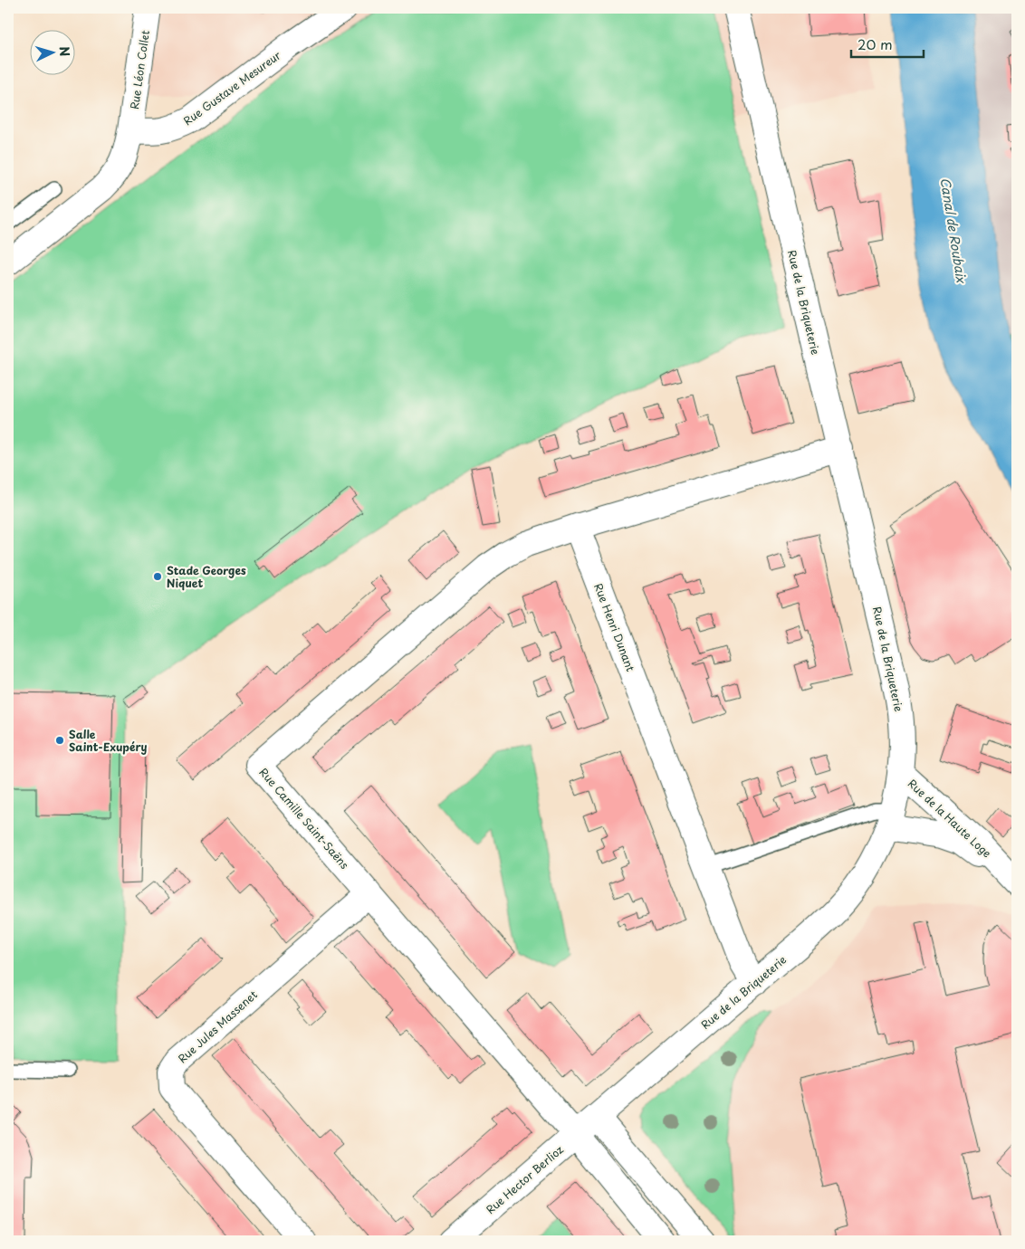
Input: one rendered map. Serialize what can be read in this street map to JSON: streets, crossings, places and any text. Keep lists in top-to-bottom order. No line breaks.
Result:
{"streets":{"street":["Rue Léon Collet","Rue Gustave Mesureur","Rue de la Briqueterie","Rue Henri Dunant","Rue Camille Saint-Saëns","Rue de la Haute Loge","Rue Jules Massenet","Rue Hector Berlioz"]},"crossings":[["Rue Léon Collet","Rue Gustave Mesureur"],["Rue de la Briqueterie","Rue Henri Dunant"],["Rue de la Briqueterie","Rue de la Haute Loge"],["Rue de la Briqueterie","Rue Hector Berlioz"],["Rue Henri Dunant","Rue Camille Saint-Saëns"],["Rue Camille Saint-Saëns","Rue Jules Massenet"],["Rue Camille Saint-Saëns","Rue Hector Berlioz"]],"water":["Canal de Roubaix"],"places":["Stade Georges Niquet","Salle Saint-Exupéry"],"scale_bar":"20 m","north":"right"}
